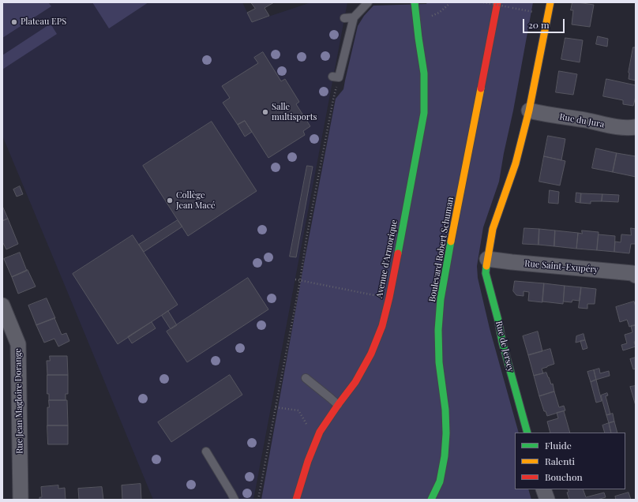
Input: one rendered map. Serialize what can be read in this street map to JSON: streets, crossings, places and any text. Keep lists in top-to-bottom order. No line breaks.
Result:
{"streets":{"street":["Rue du Jura","Boulevard Robert Schuman","Avenue d'Armorique","Rue Saint-Exupéry","Rue de Jersey","Rue Jean Magloire Dorange"]},"crossings":[["Rue Saint-Exupéry","Rue de Jersey"]],"places":["Plateau EPS","Salle multisports","Collège Jean Macé"],"legend":["Fluide","Ralenti","Bouchon"],"scale_bar":"20 m"}
